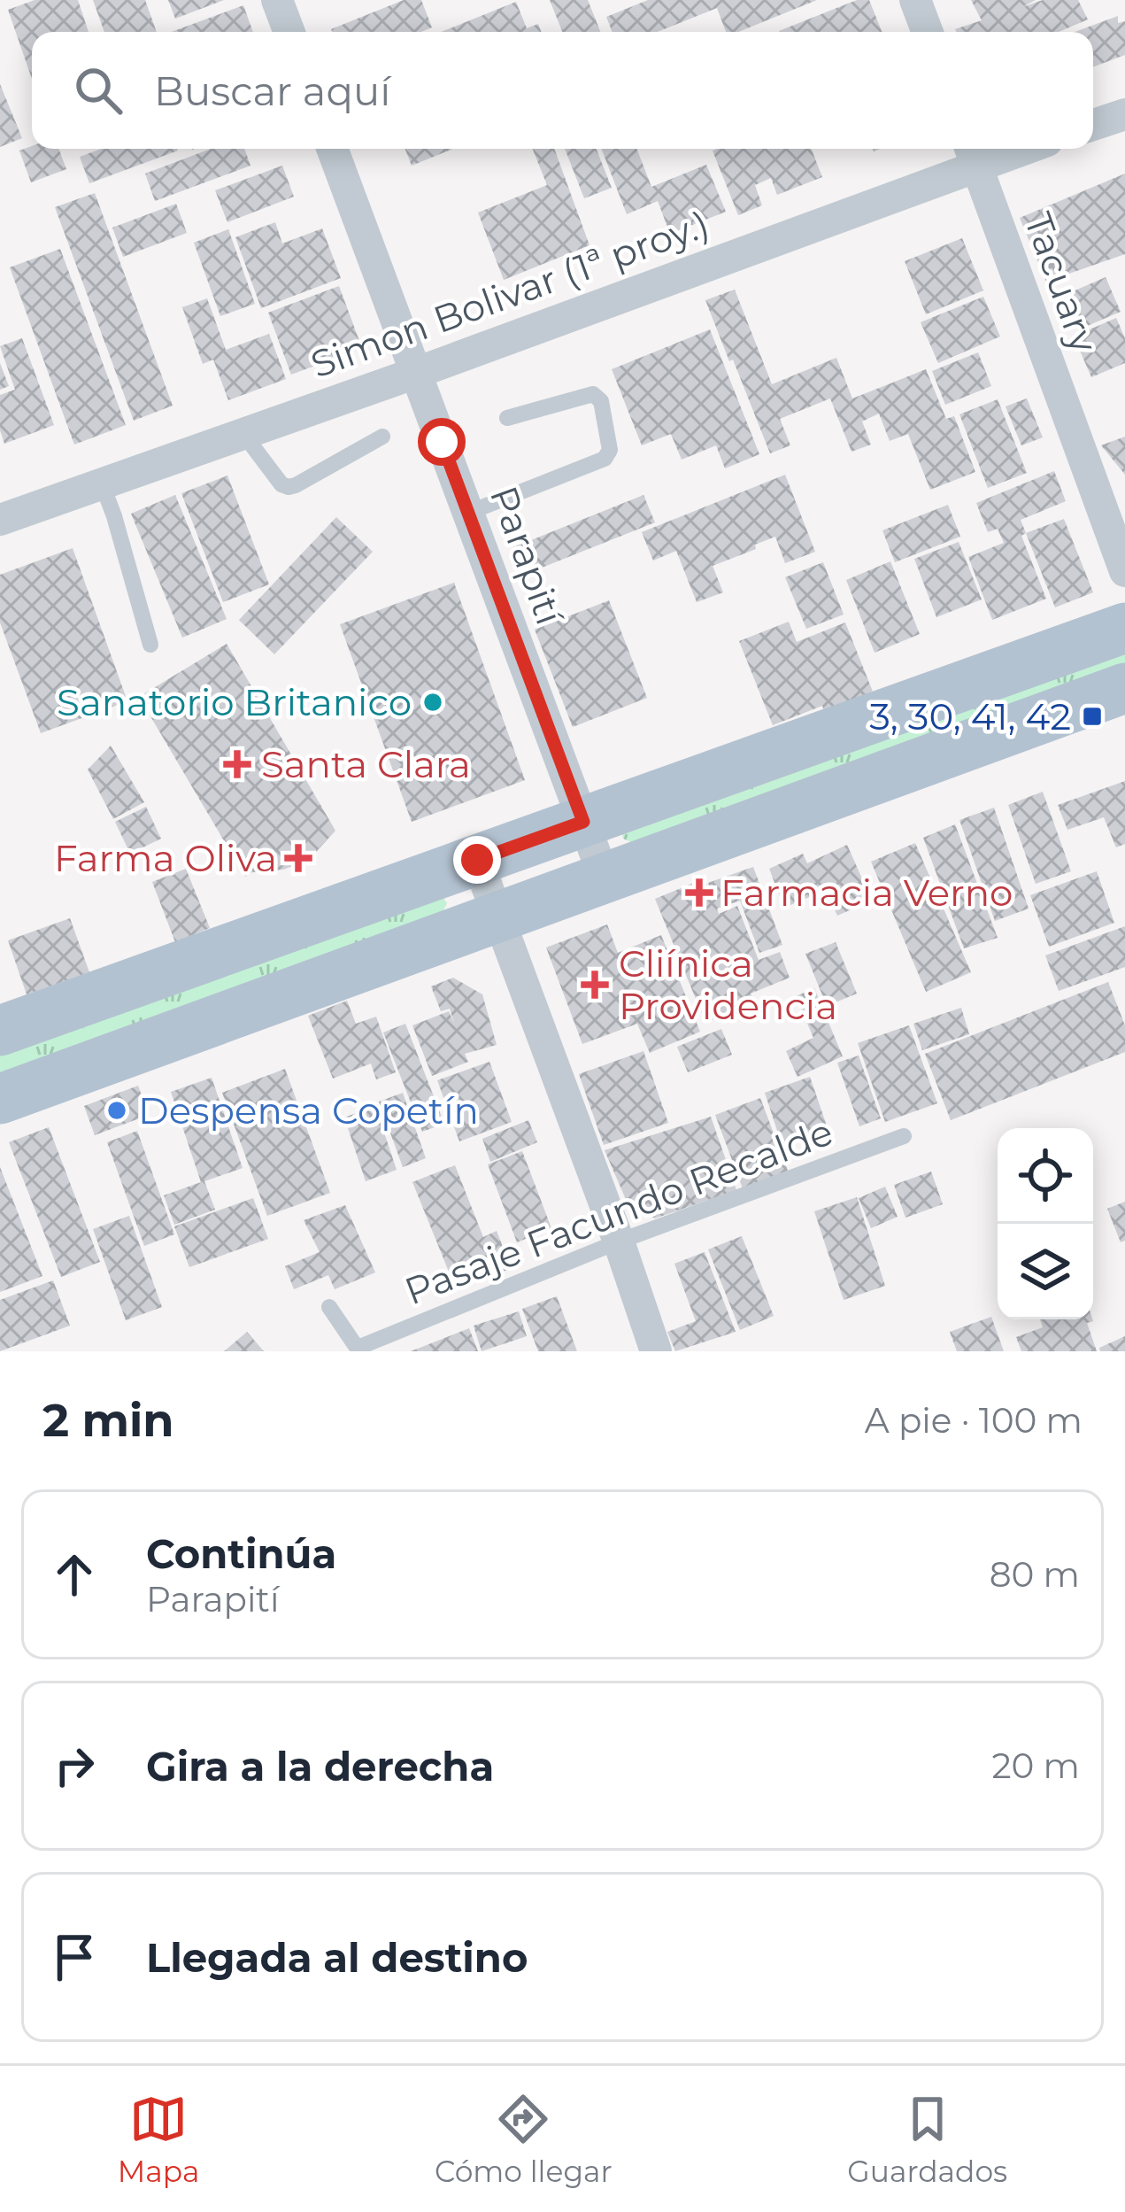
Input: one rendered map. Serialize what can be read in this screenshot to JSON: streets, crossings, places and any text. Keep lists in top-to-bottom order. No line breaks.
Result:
{"streets":{"street":["Tacuary","Simon Bolivar (1ª proy.)","Parapití"],"lane":["Pasaje Facundo Recalde"]},"crossings":[["Tacuary","Simon Bolivar (1ª proy.)"],["Simon Bolivar (1ª proy.)","Parapití"]],"places":{"other":["Sanatorio Britanico","Despensa Copetín"],"transit":["3, 30, 41, 42"],"health":["Santa Clara","Farma Oliva","Farmacia Verno","Cliínica Providencia"]},"page":{"search":"Buscar aquí","heading":["2 min","A pie · 100 m"],"list":[["Continúa","Parapití","80 m"],["Gira a la derecha","20 m"],"Llegada al destino"],"nav":["Mapa","Cómo llegar","Guardados"]}}
